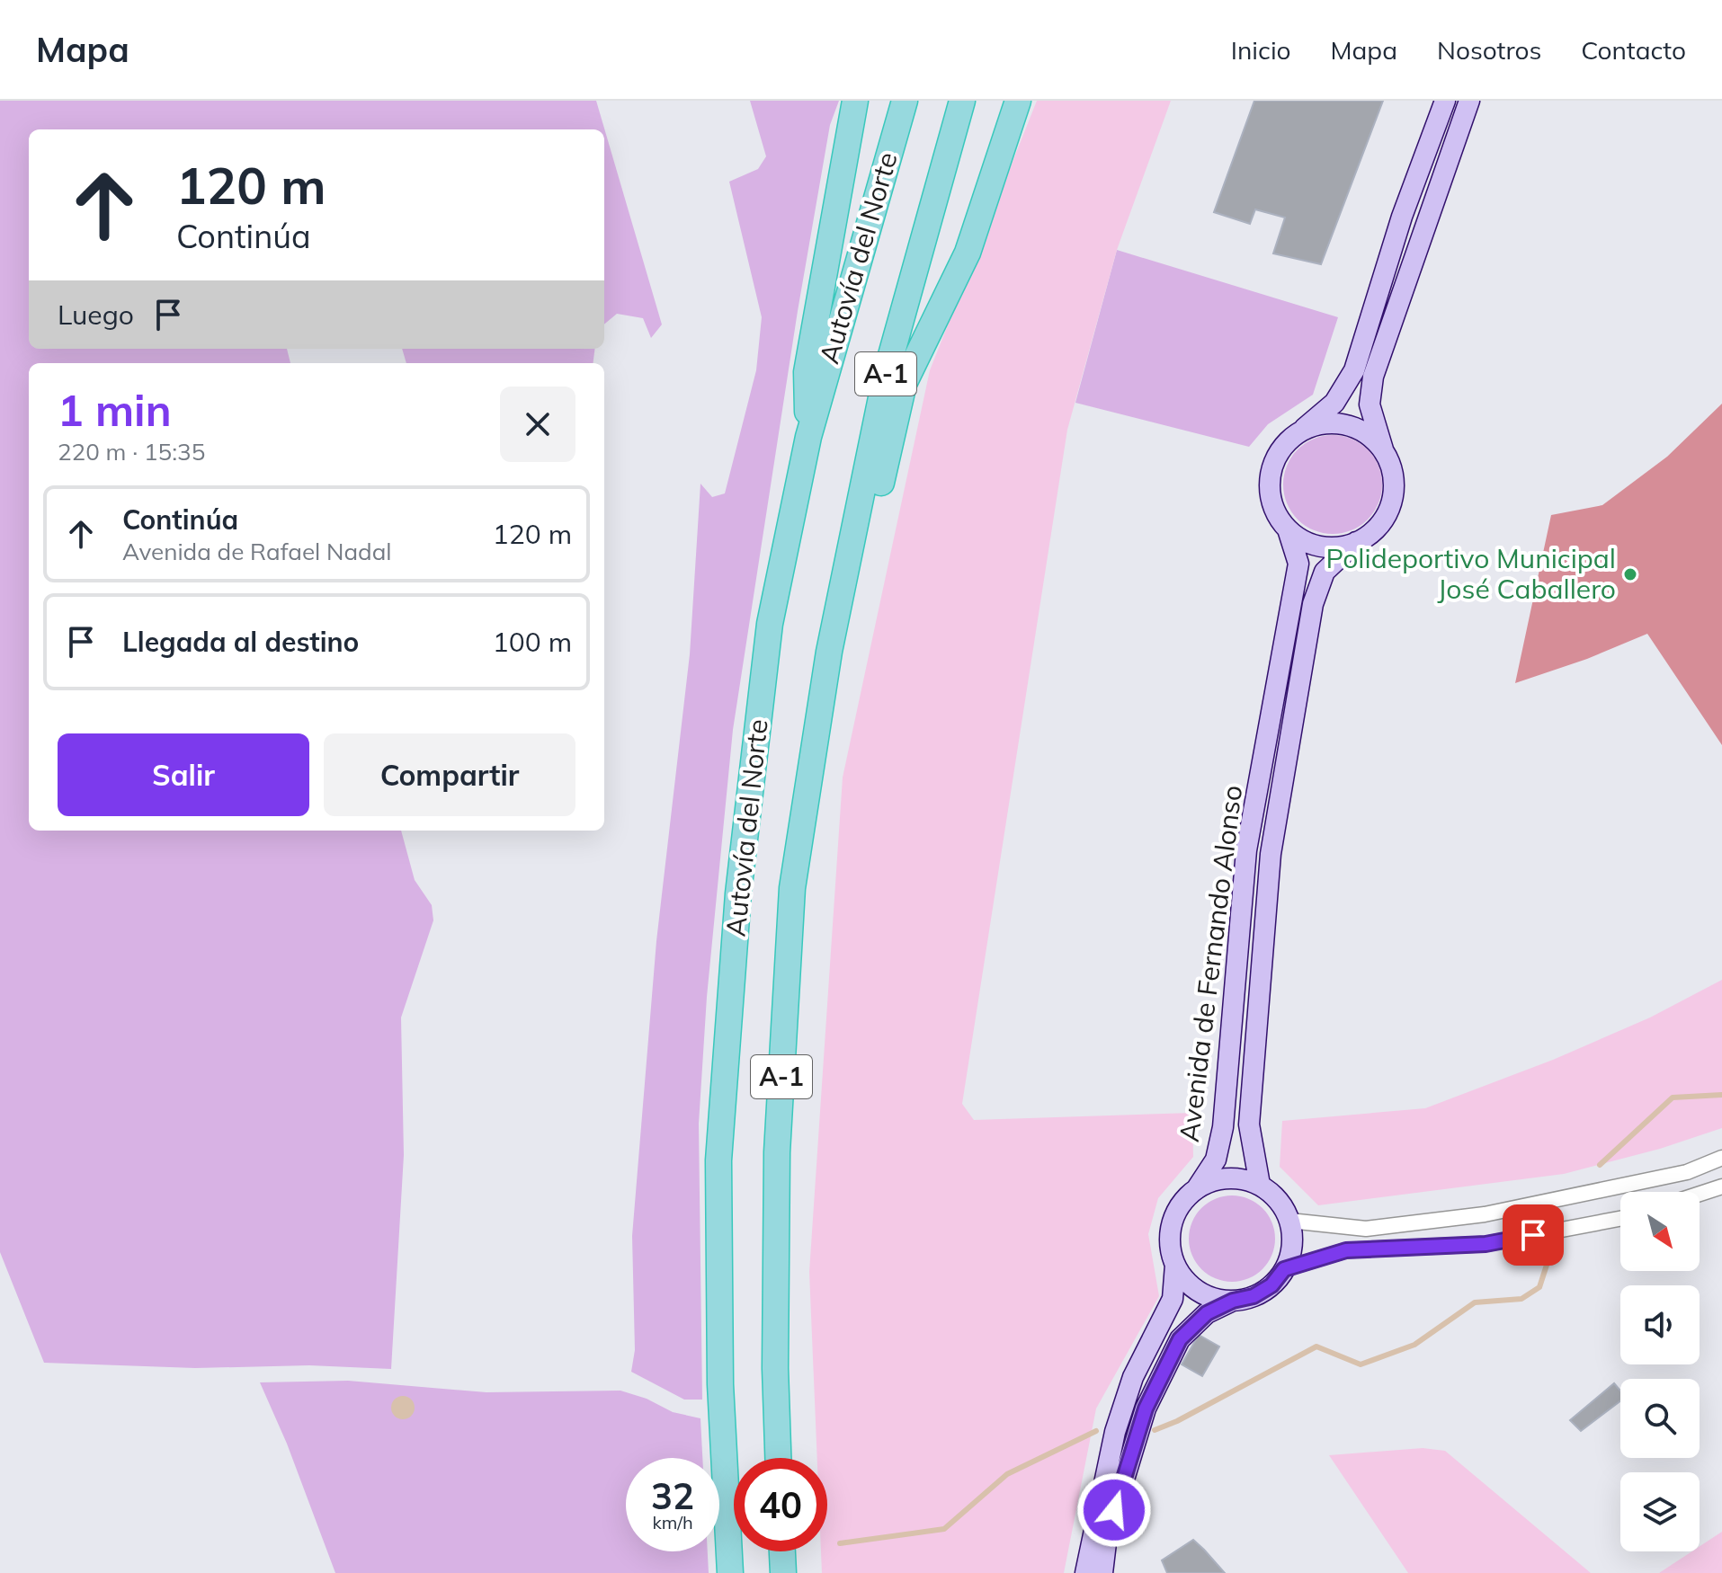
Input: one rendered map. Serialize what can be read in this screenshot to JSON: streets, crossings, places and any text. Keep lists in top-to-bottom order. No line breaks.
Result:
{"streets":{"highway":["Autovía del Norte","A-1"],"street":["Avenida de Fernando Alonso"]},"places":["Polideportivo Municipal José Caballero"],"north":"bottom right","page":{"header":"Mapa","nav":["Inicio","Mapa","Nosotros","Contacto"],"turn":["120 m","Continúa"],"then":"Luego","heading":["1 min","220 m · 15:35"],"list":[{"name":"Continúa","note":"Avenida de Rafael Nadal","value":"120 m"},{"name":"Llegada al destino","value":"100 m"}],"buttons":["Salir","Compartir"],"speed":"32 km/h","limit":"40"}}
